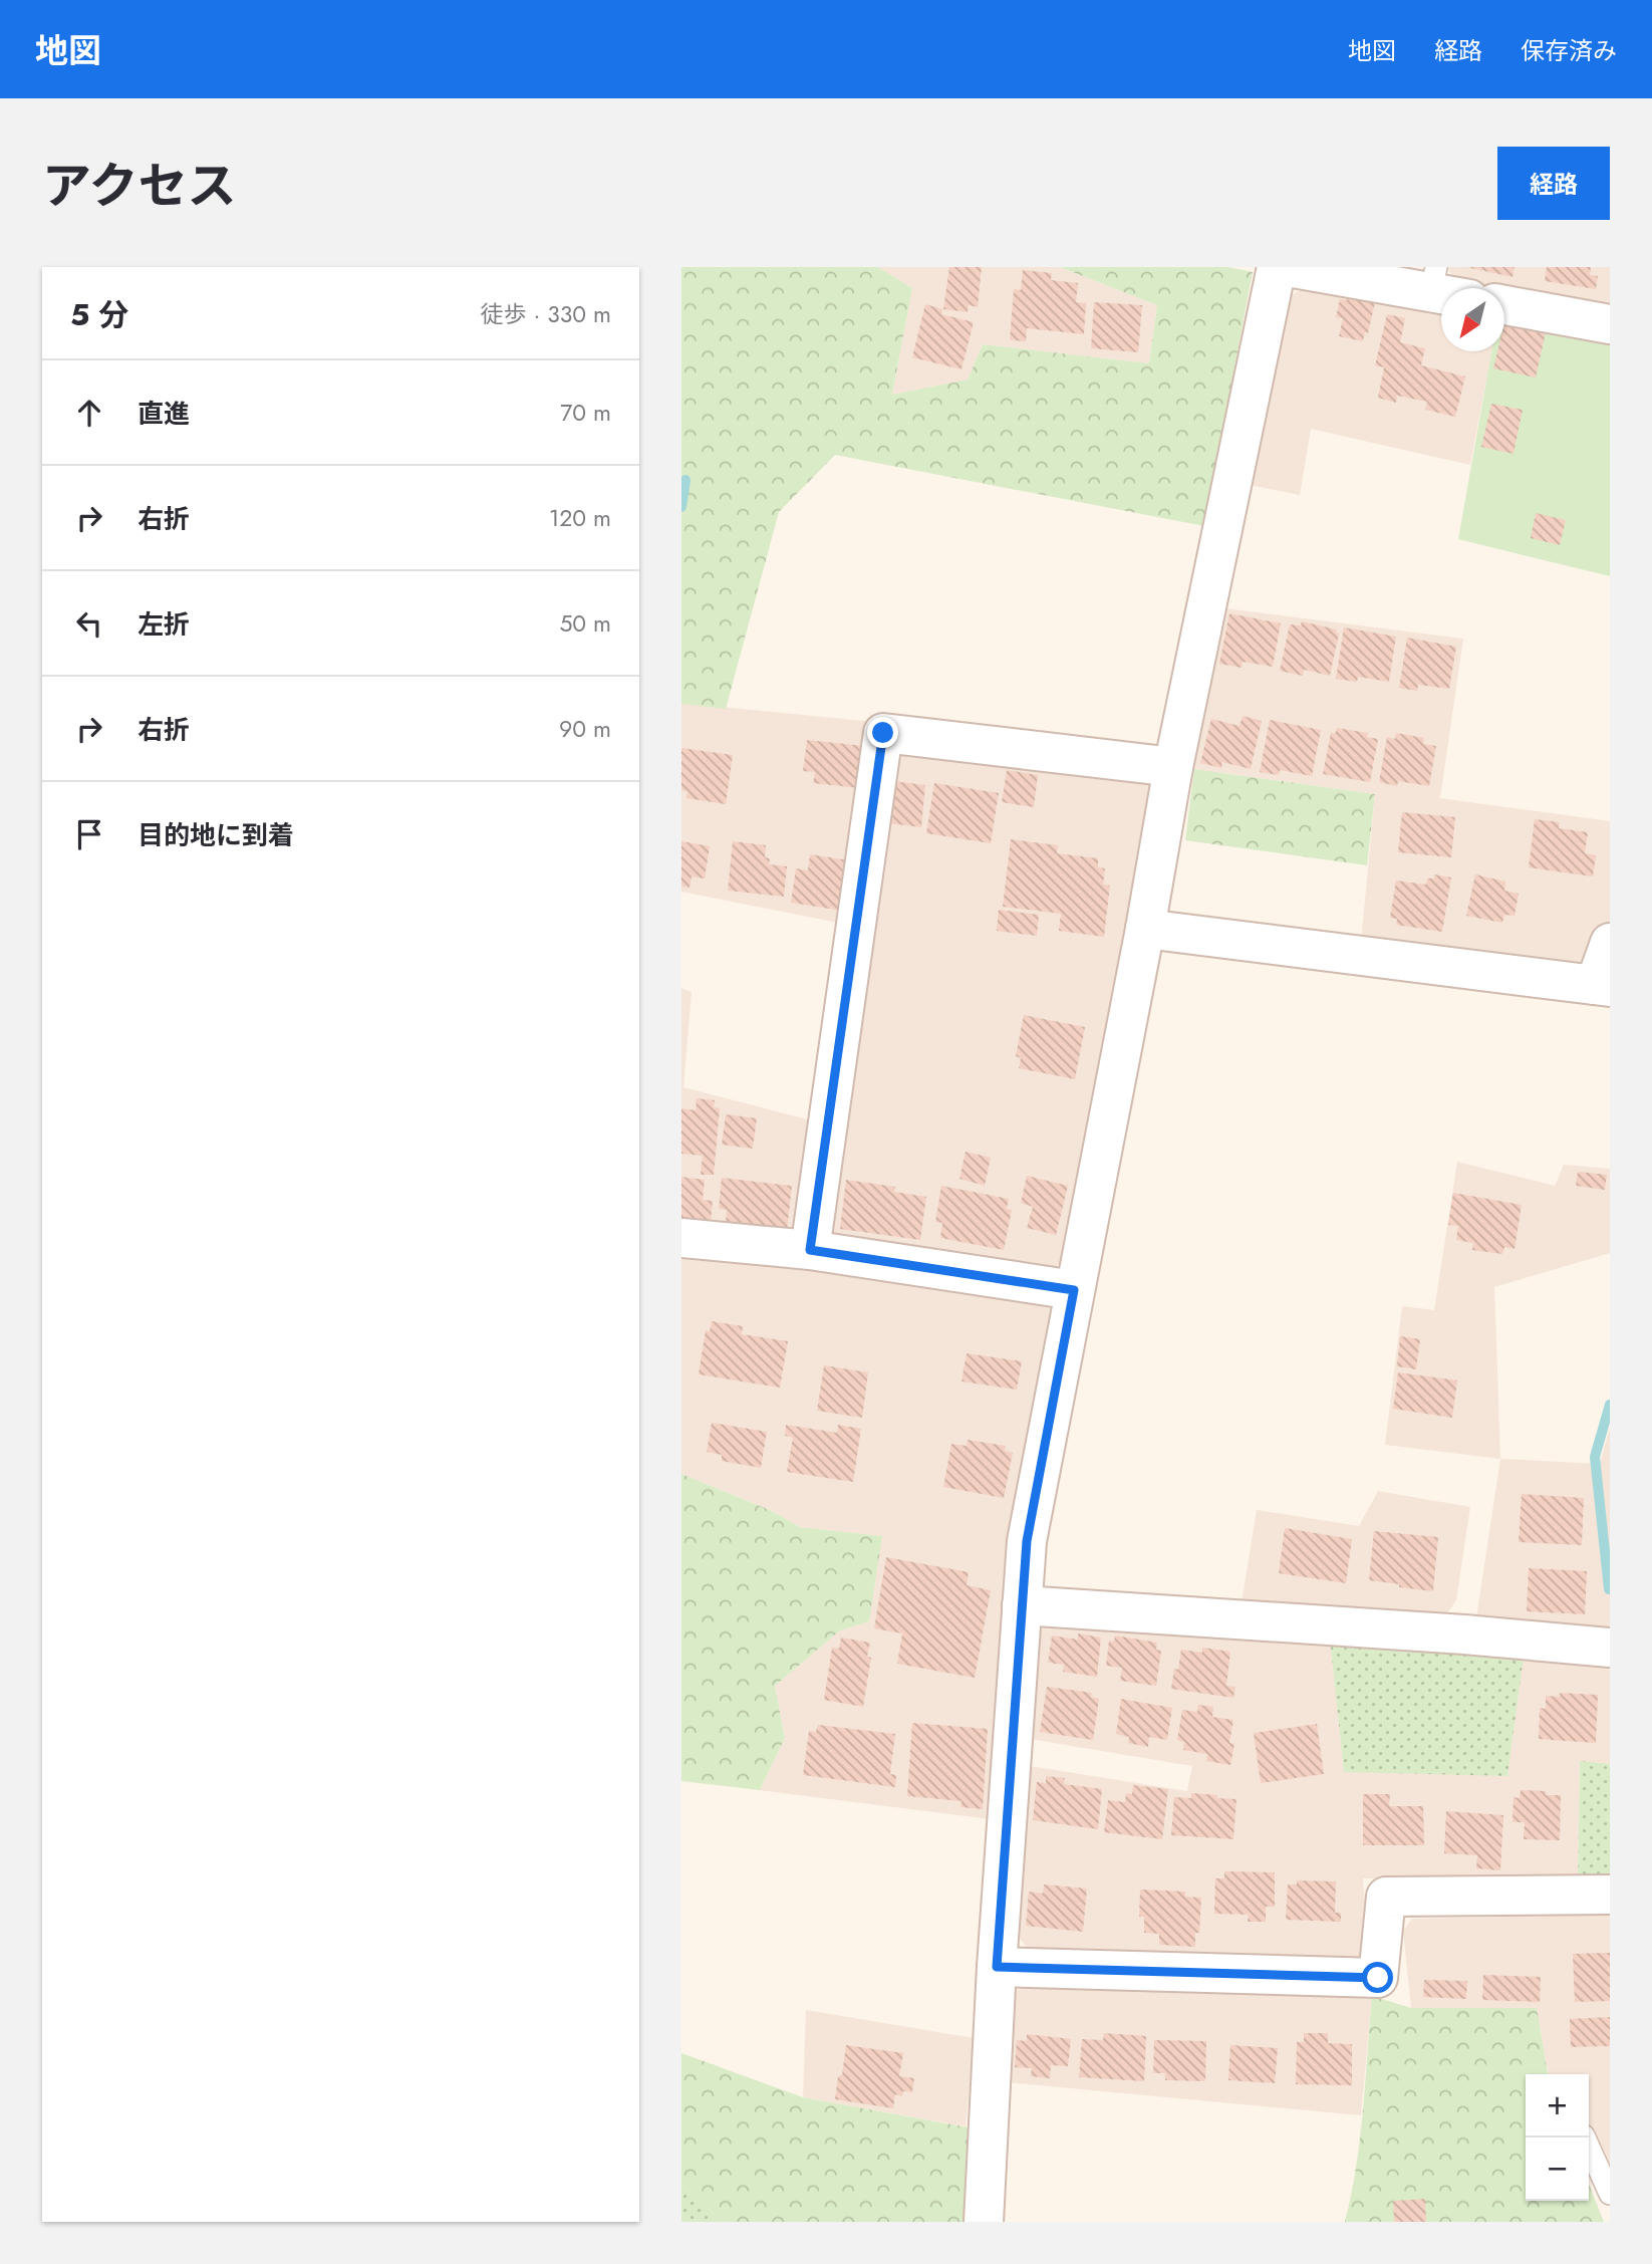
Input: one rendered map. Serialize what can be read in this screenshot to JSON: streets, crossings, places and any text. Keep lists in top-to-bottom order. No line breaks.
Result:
{"north":"bottom left","page":{"header":"地図","nav":["地図","経路","保存済み"],"title":"アクセス","buttons":"経路","heading":["5 分","徒歩 · 330 m"],"list":[["直進","70 m"],["右折","120 m"],["左折","50 m"],["右折","90 m"],"目的地に到着"],"map_buttons":["+","−"]}}
